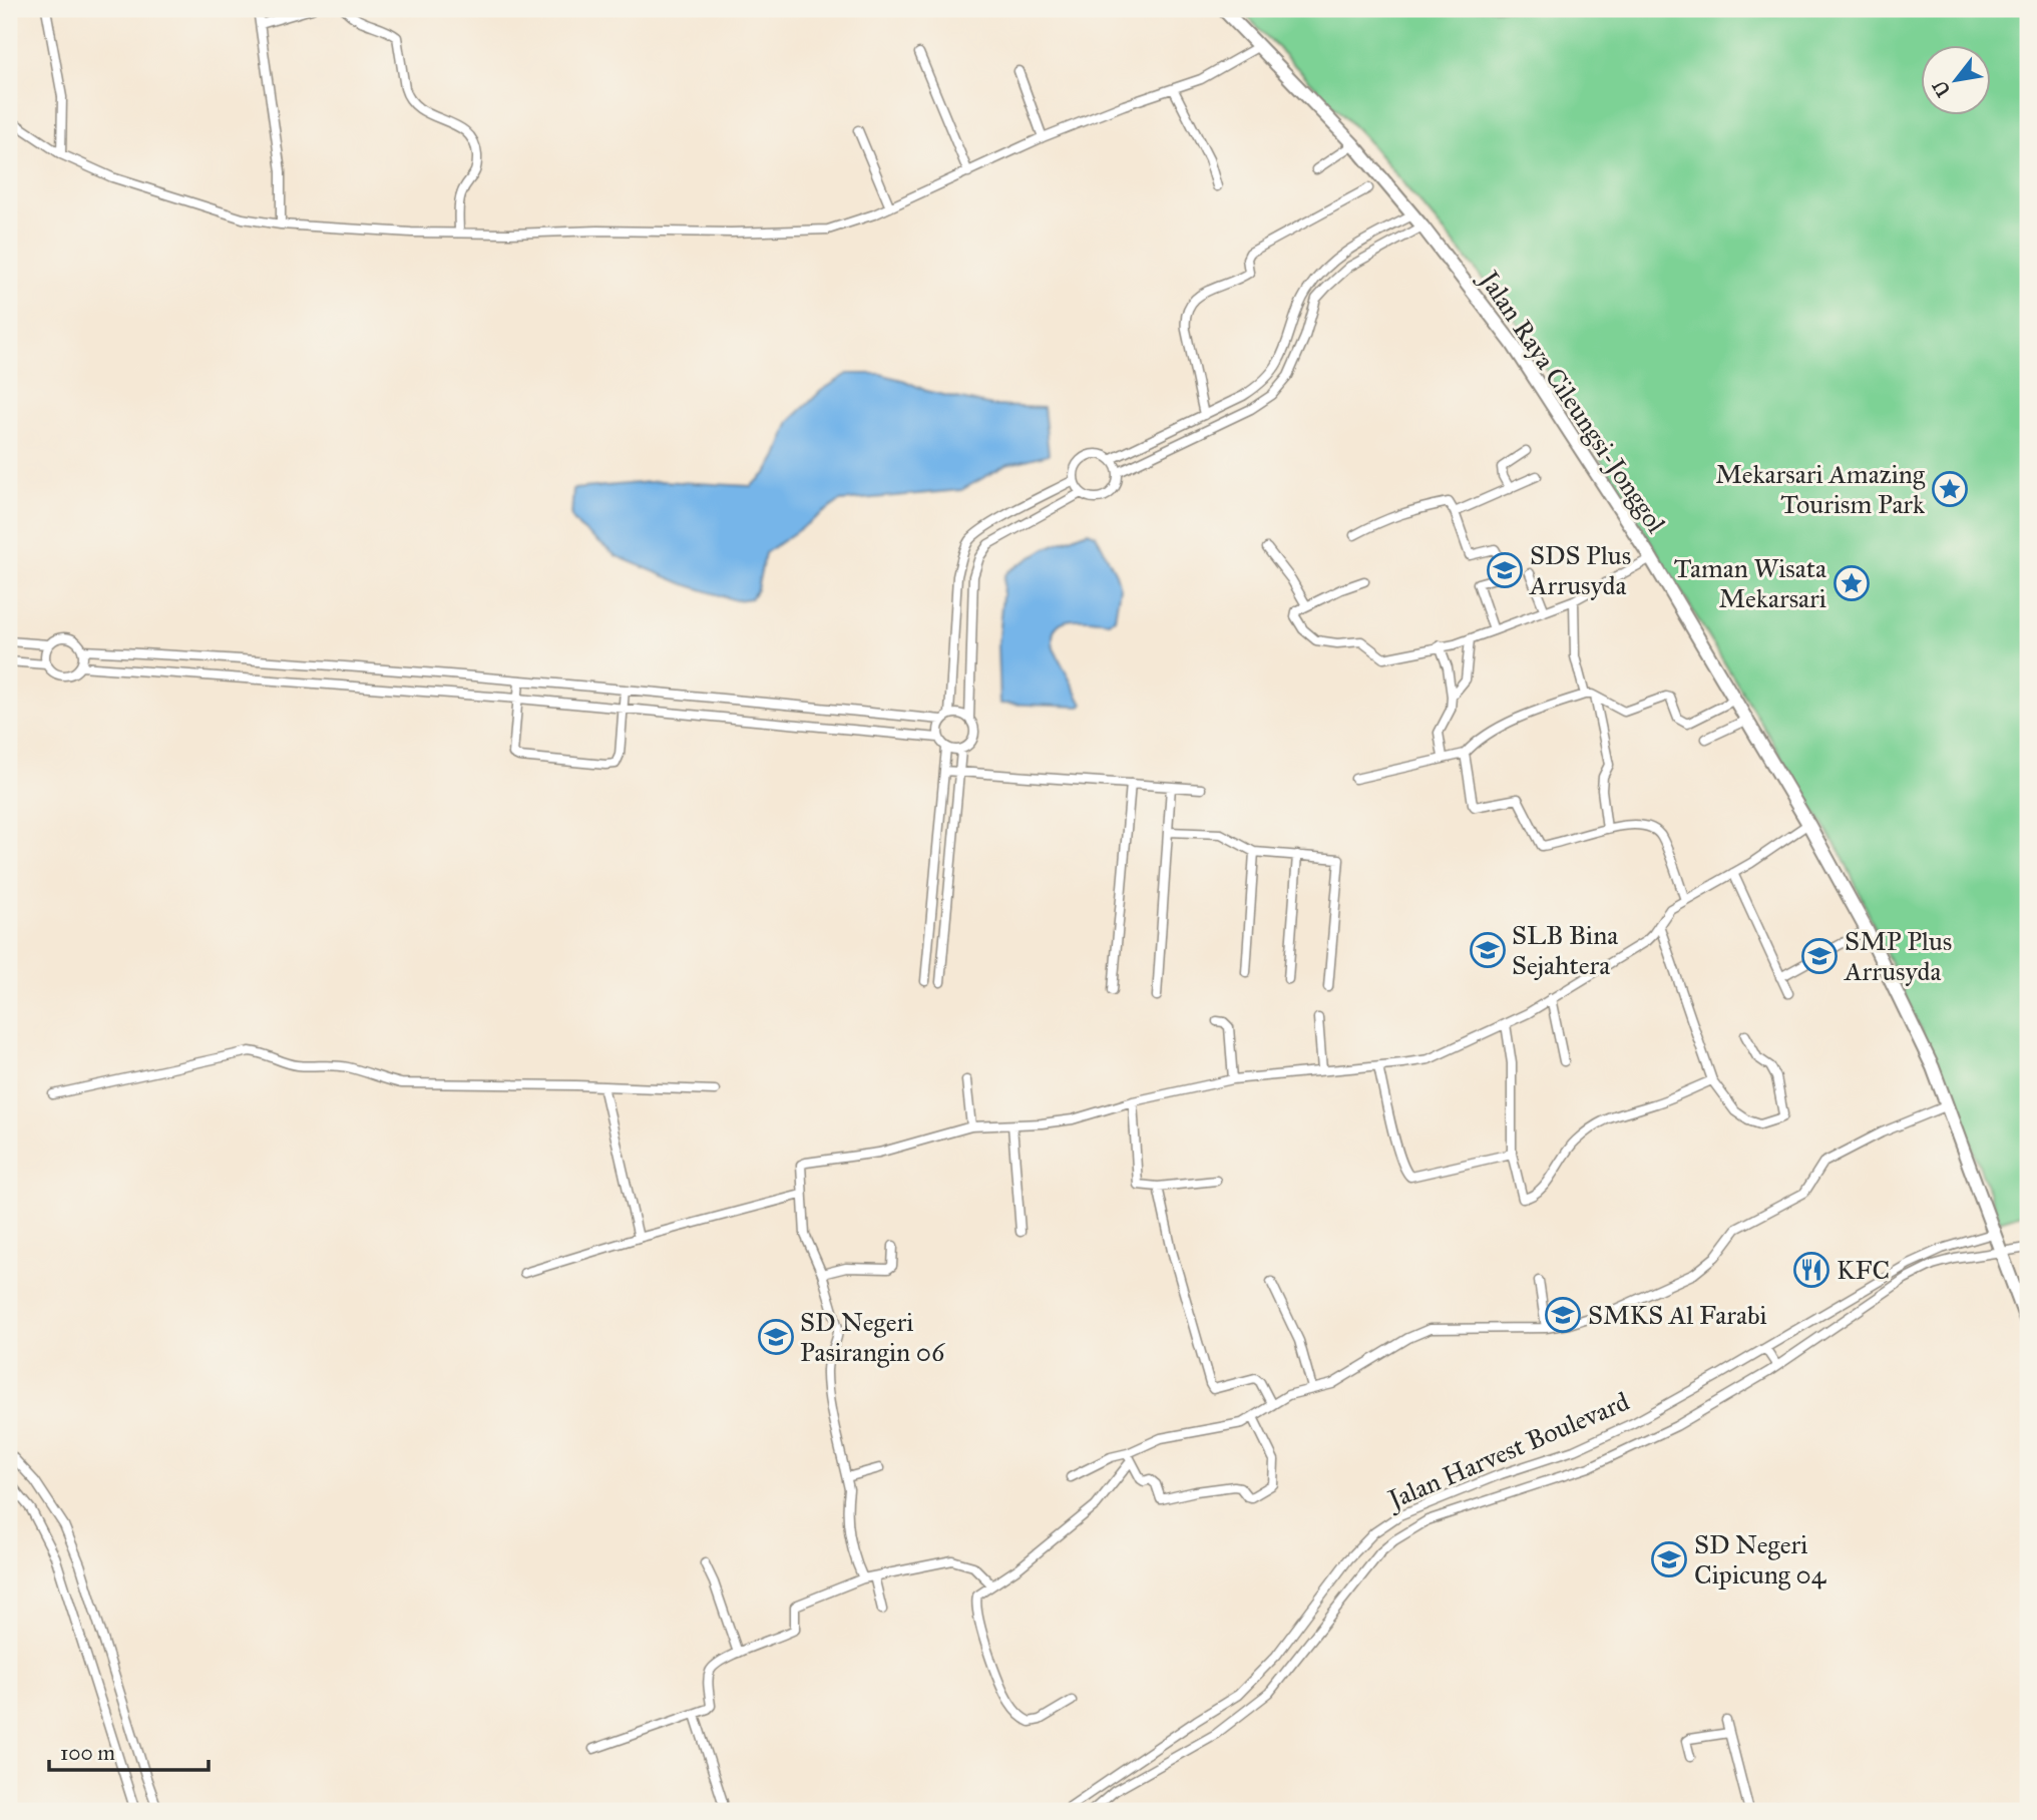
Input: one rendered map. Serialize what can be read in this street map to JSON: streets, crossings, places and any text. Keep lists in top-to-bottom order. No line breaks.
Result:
{"streets":{"main road":["Jalan Raya Cileungsi-Jonggol"],"street":["Jalan Harvest Boulevard"]},"crossings":[["Jalan Raya Cileungsi-Jonggol","Jalan Harvest Boulevard"]],"places":{"place":["Mekarsari Amazing Tourism Park","Taman Wisata Mekarsari"],"school or university":["SDS Plus Arrusyda","SLB Bina Sejahtera","SMP Plus Arrusyda","SMKS Al Farabi","SD Negeri Pasirangin 06","SD Negeri Cipicung 04"],"restaurant":["KFC"]},"scale_bar":"100 m","north":"bottom left"}
